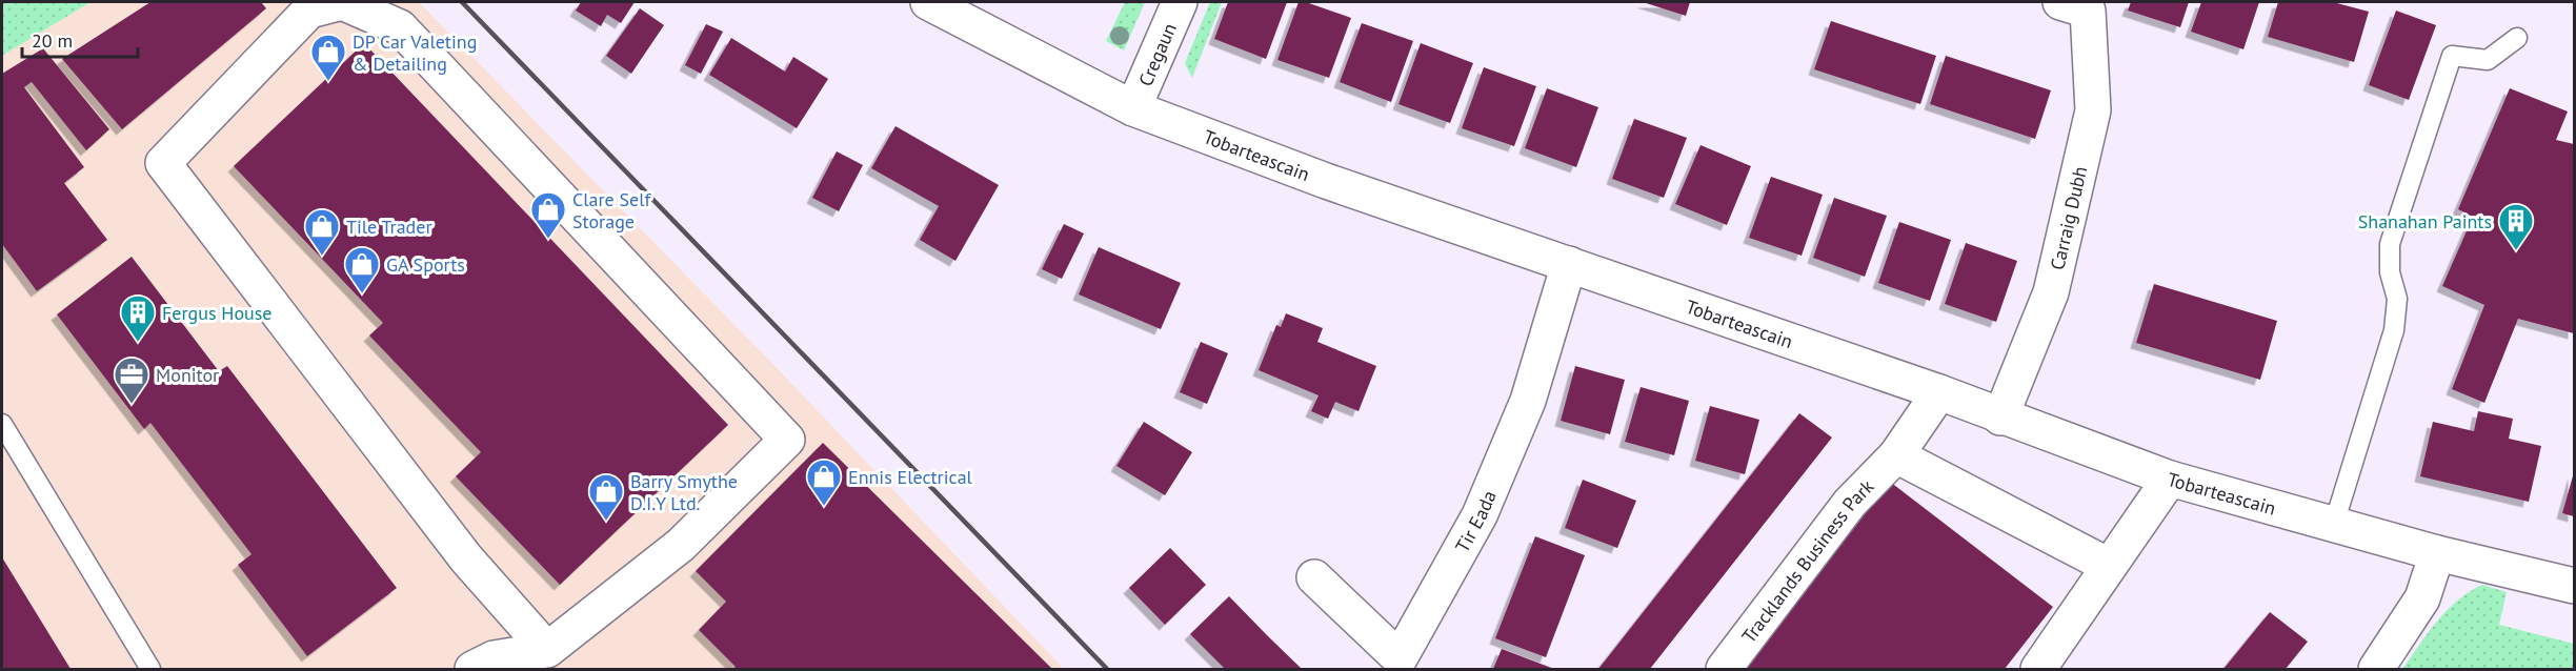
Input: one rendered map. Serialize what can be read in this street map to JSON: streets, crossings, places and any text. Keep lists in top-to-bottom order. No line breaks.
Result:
{"streets":{"street":["Cregaun","Tobarteascain","Carraig Dubh","Tir Eada","Tracklands Business Park"]},"crossings":[["Cregaun","Tobarteascain"],["Tobarteascain","Carraig Dubh"],["Tobarteascain","Tir Eada"],["Tobarteascain","Tracklands Business Park"]],"places":{"shop":["DP Car Valeting & Detailing","Clare Self Storage","Tile Trader","GA Sports","Ennis Electrical","Barry Smythe D.I.Y Ltd."],"building":["Shanahan Paints","Fergus House"],"office":["Monitor"]},"scale_bar":"20 m"}
